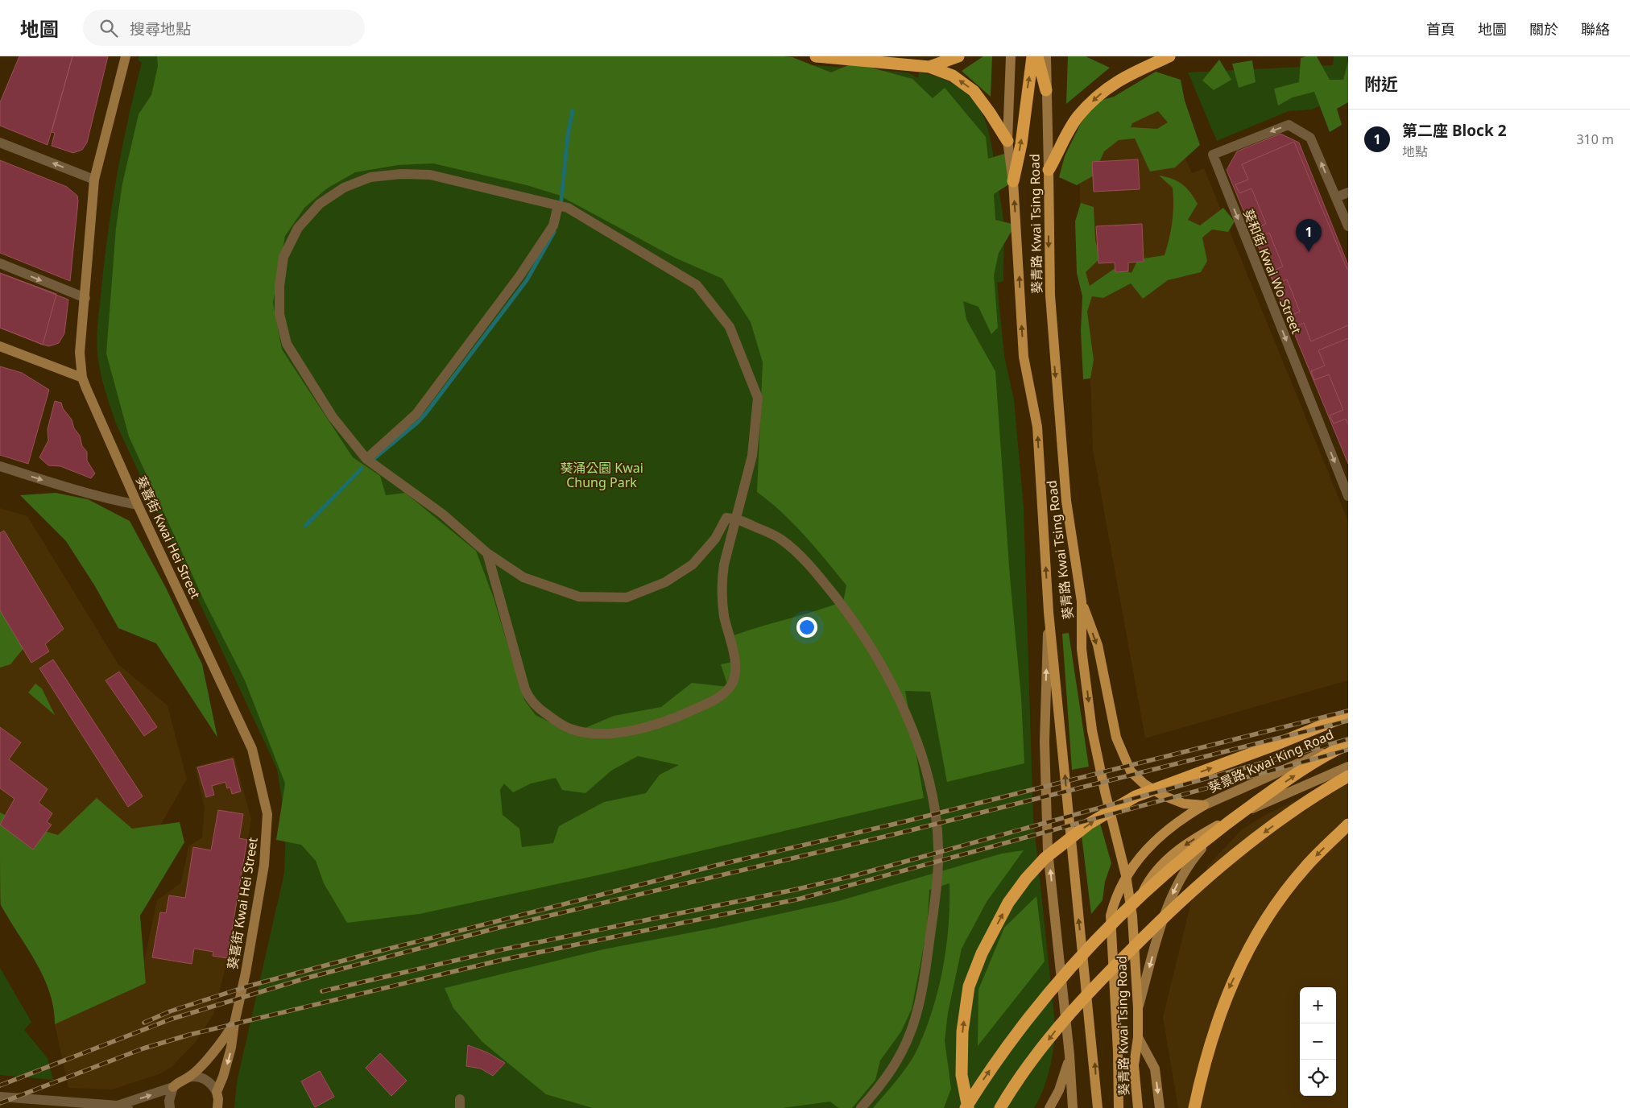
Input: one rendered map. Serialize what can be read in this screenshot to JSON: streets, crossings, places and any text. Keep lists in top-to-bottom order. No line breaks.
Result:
{"streets":{"main road":["葵青路 Kwai Tsing Road"],"street":["葵和街 Kwai Wo Street","葵喜街 Kwai Hei Street","葵景路 Kwai King Road"]},"parks":["葵涌公園 Kwai Chung Park"],"page":{"header":"地圖","search":"搜尋地點","nav":["首頁","地圖","關於","聯絡"],"heading":"附近","list":[{"mark":"1","name":"第二座 Block 2","note":"地點","value":"310 m"}],"pins":"1","map_buttons":["+","−"]}}
